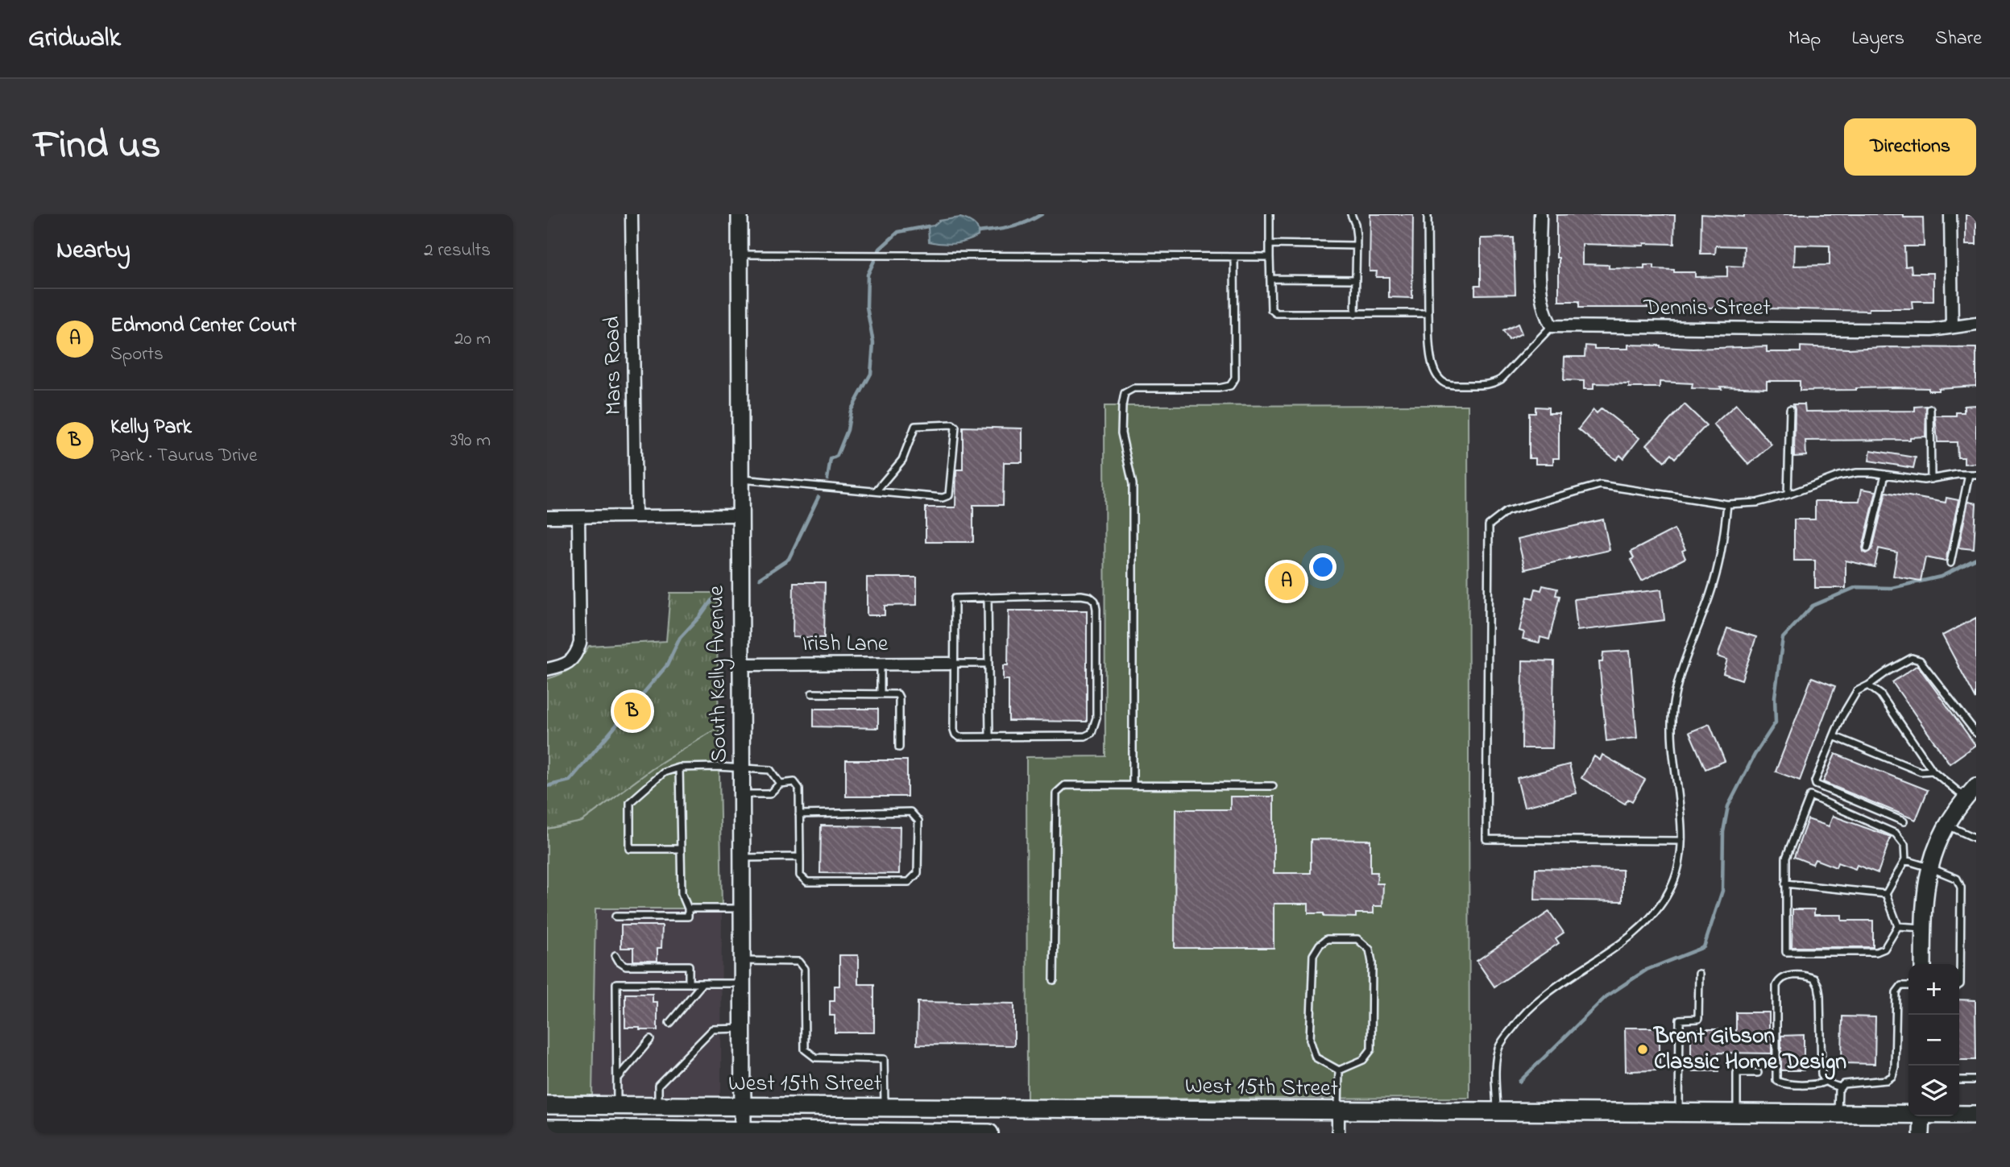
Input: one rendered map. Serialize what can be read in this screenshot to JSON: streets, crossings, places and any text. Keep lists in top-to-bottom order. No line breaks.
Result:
{"streets":{"main road":["South Kelly Avenue","West 15th Street"],"street":["Dennis Street","Mars Road","Irish Lane"]},"crossings":[["Irish Lane","South Kelly Avenue"],["South Kelly Avenue","West 15th Street"]],"places":["Brent Gibson Classic Home Design"],"page":{"header":"Gridwalk","nav":["Map","Layers","Share"],"title":"Find us","buttons":"Directions","heading":["Nearby","2 results"],"list":[{"mark":"A","name":"Edmond Center Court","note":"Sports","value":"20 m"},{"mark":"B","name":"Kelly Park","note":"Park · Taurus Drive","value":"390 m"}],"pins":["A","B"],"map_buttons":["+","−"]}}
